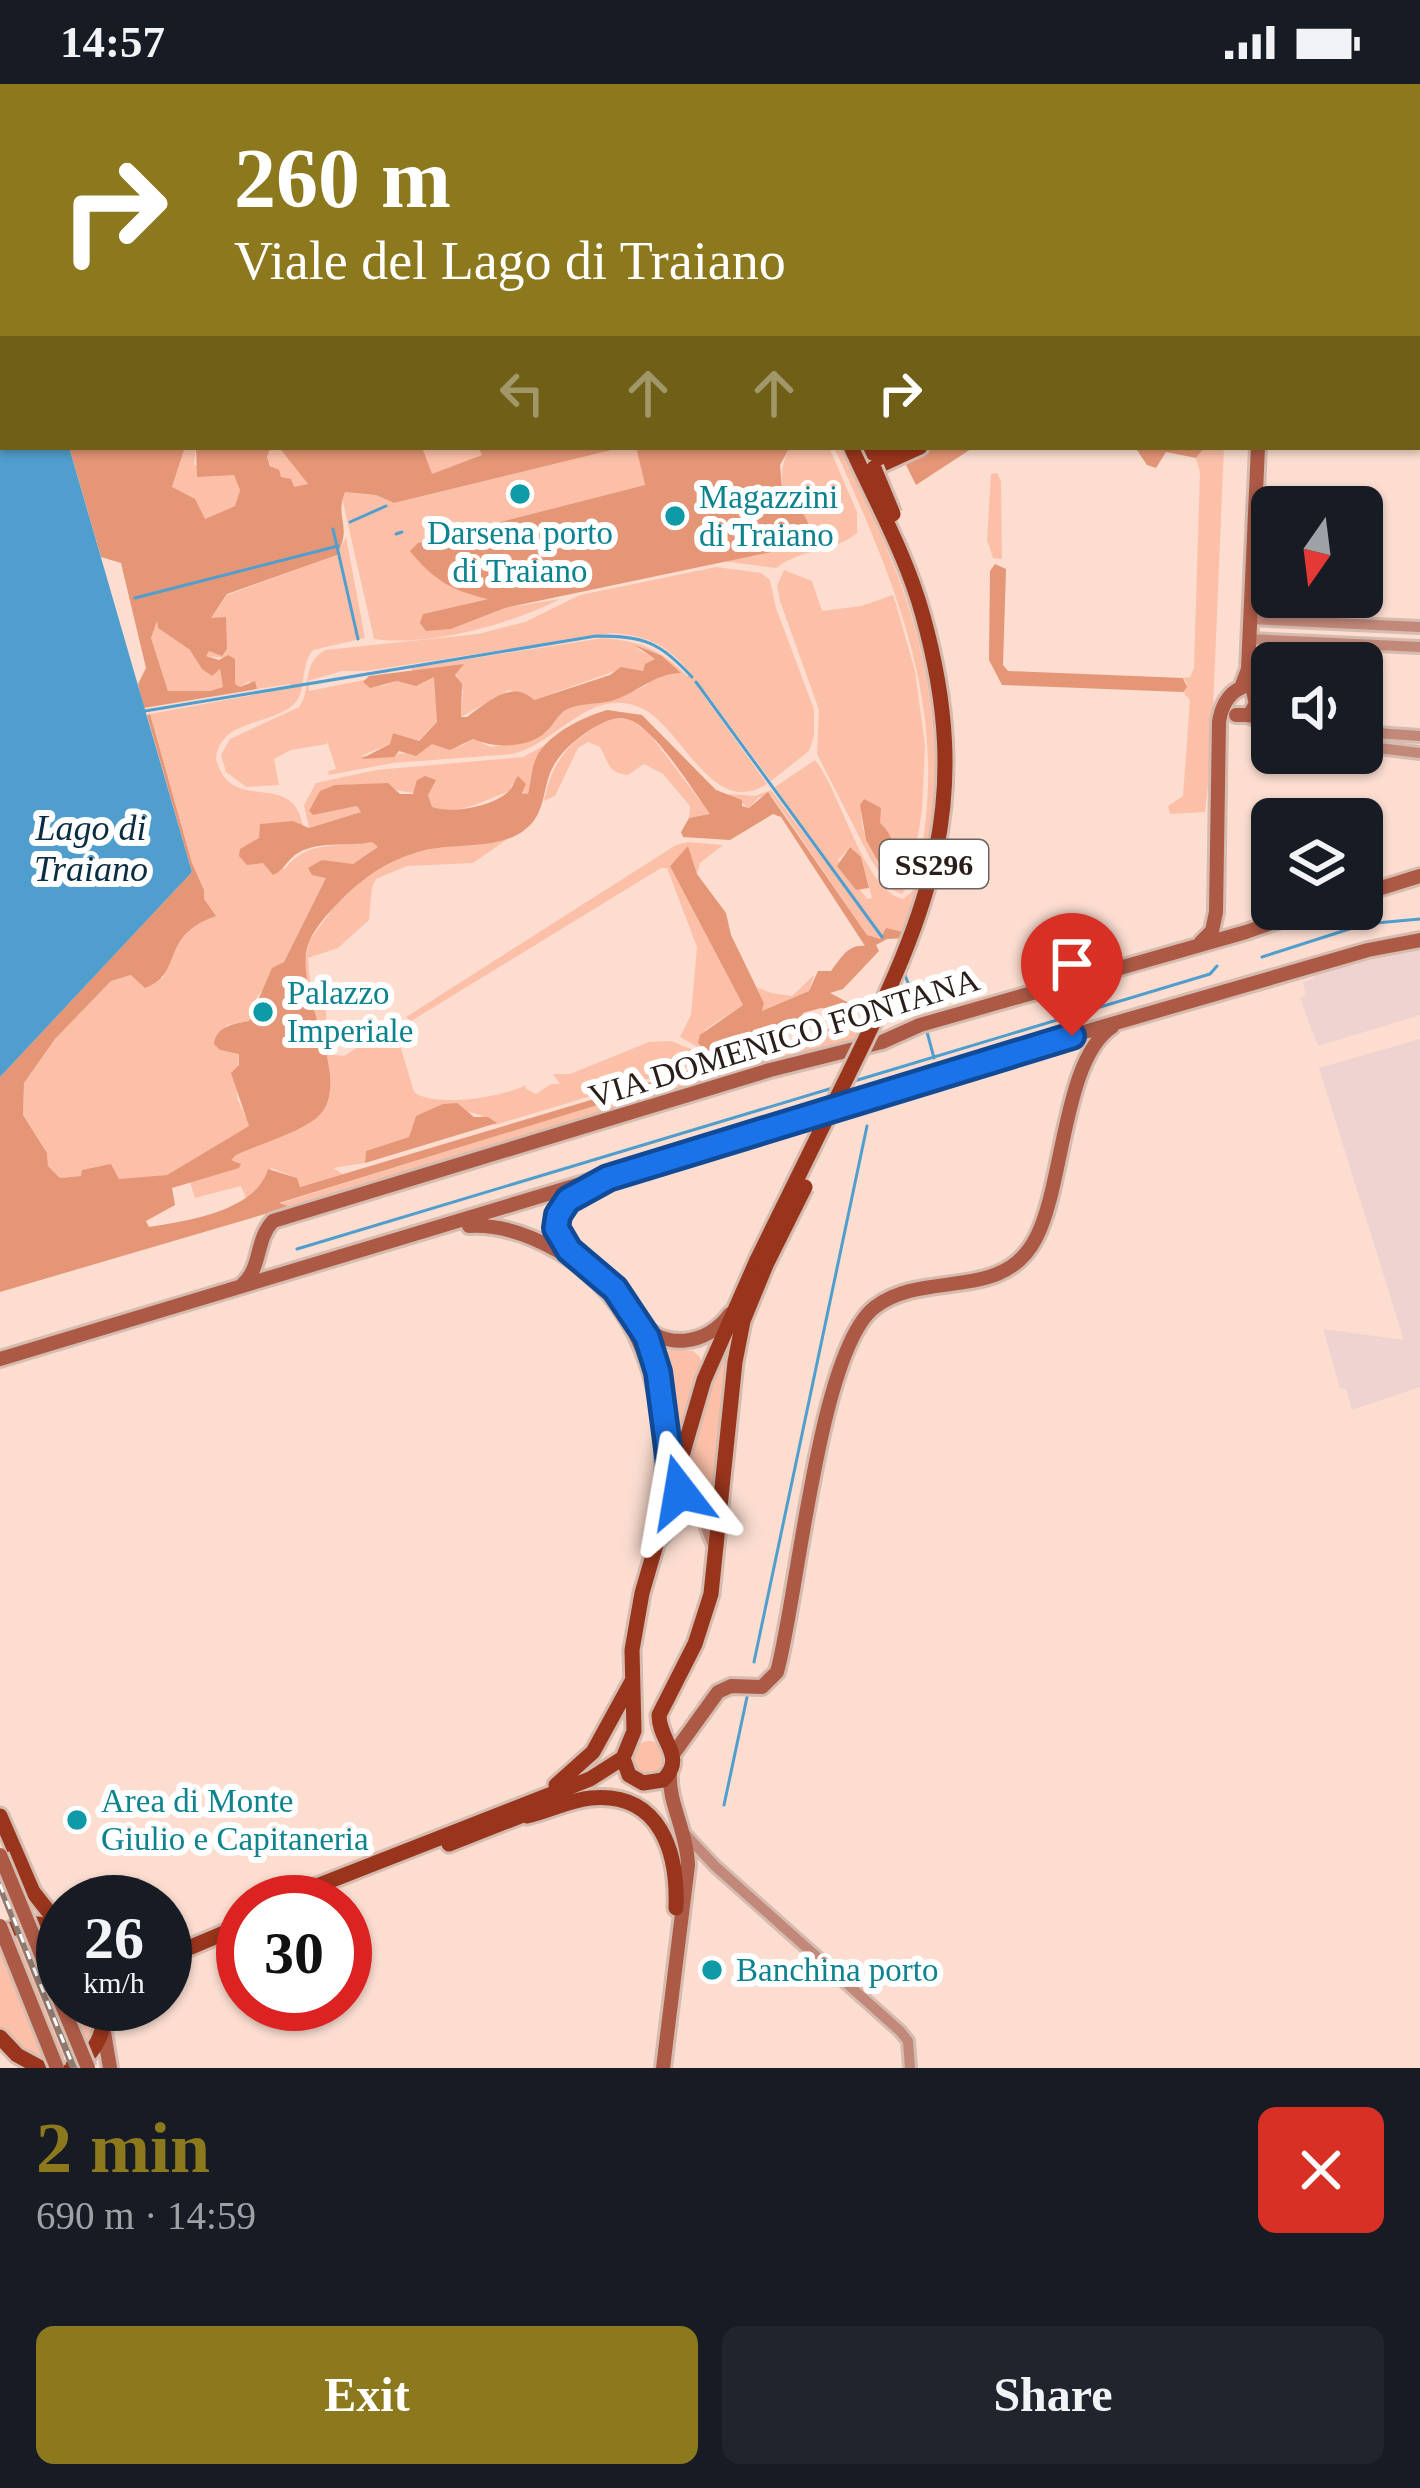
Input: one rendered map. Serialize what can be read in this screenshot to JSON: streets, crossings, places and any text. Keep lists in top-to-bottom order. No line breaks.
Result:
{"streets":{"main road":["SS296"],"street":["VIA DOMENICO FONTANA"]},"water":["Lago di Traiano"],"places":["Darsena porto di Traiano","Magazzini di Traiano","Palazzo Imperiale","Area di Monte Giulio e Capitaneria","Banchina porto"],"north":"bottom","page":{"status":"14:57","turn":["260 m","Viale del Lago di Traiano"],"speed":"26 km/h","limit":"30","heading":["2 min","690 m · 14:59"],"buttons":["Exit","Share"]}}
